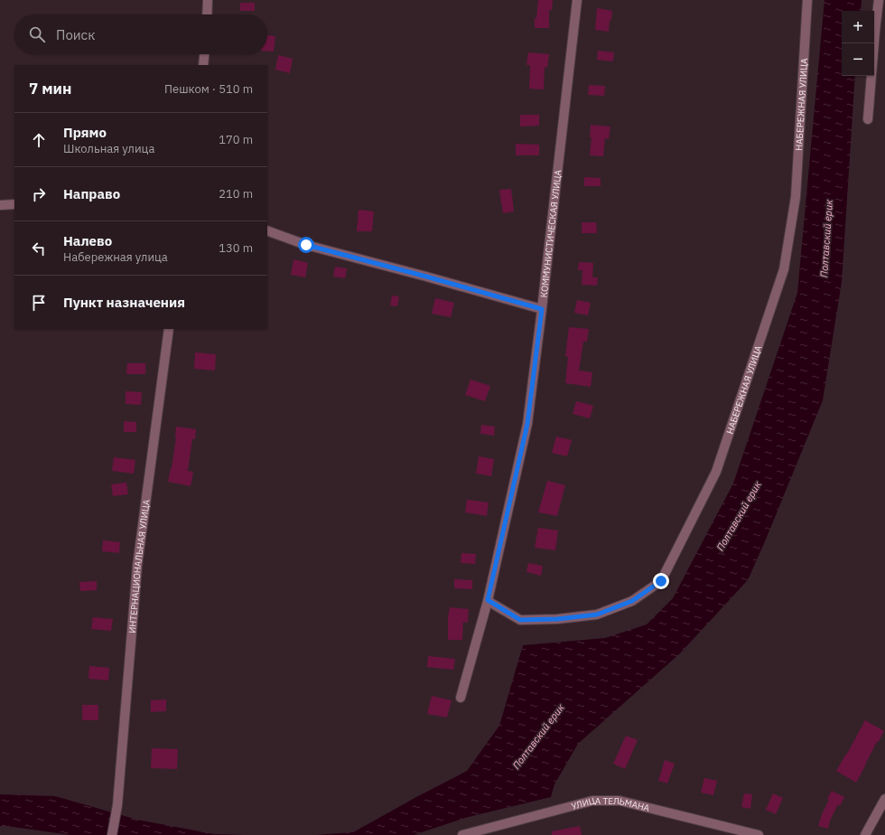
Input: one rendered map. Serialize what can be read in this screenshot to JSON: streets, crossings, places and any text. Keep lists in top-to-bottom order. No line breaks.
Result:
{"streets":{"street":["НАБЕРЕЖНАЯ УЛИЦА","КОММУНИСТИЧЕСКАЯ УЛИЦА","ИНТЕРНАЦИОНАЛЬНАЯ УЛИЦА","УЛИЦА ТЕЛЬМАНА"]},"crossings":[["НАБЕРЕЖНАЯ УЛИЦА","КОММУНИСТИЧЕСКАЯ УЛИЦА"]],"water":["Полтавский ерик"],"page":{"map_buttons":["+","−"],"search":"Поиск","heading":["7 мин","Пешком · 510 m"],"list":[["Прямо","Школьная улица","170 m"],["Направо","210 m"],["Налево","Набережная улица","130 m"],"Пункт назначения"]}}
